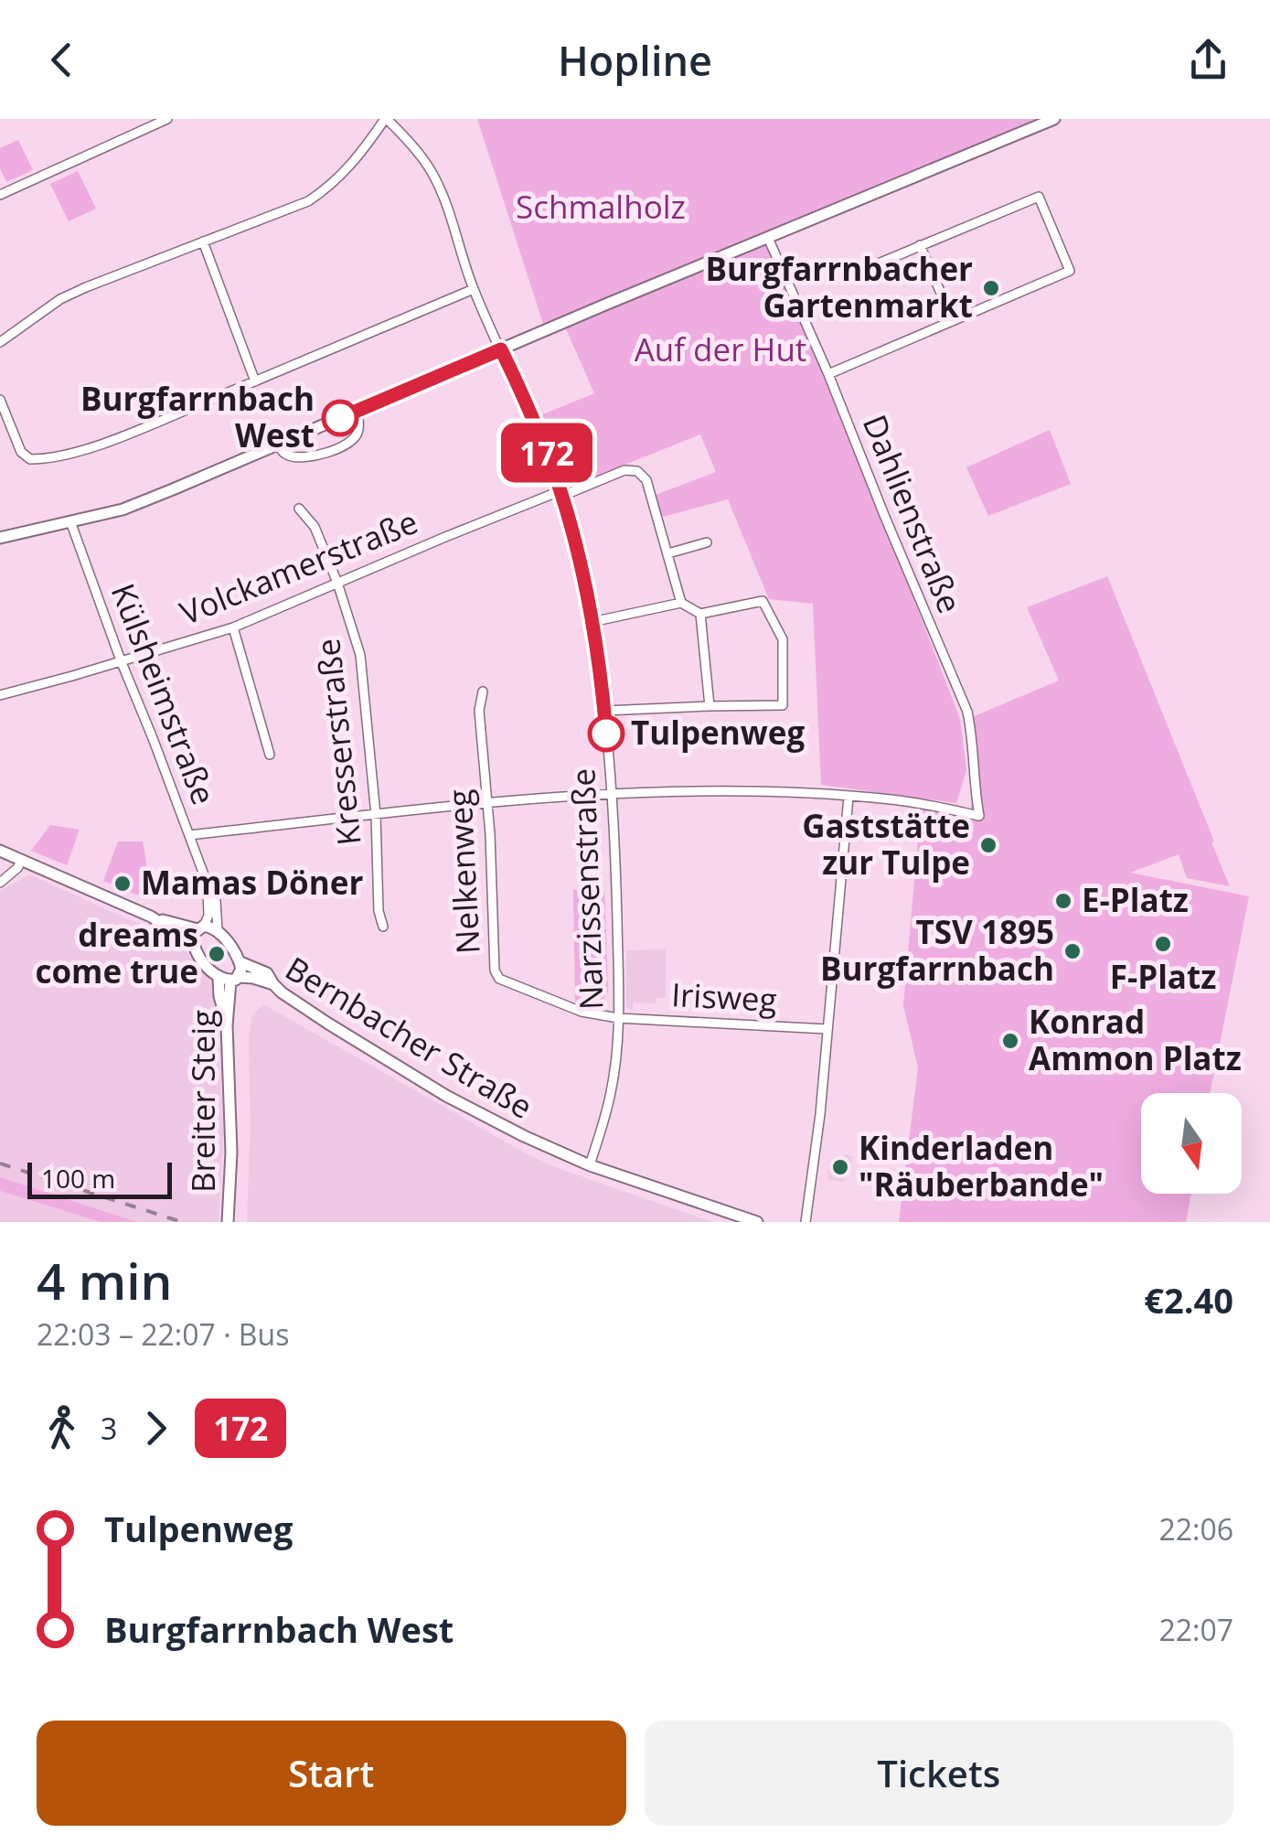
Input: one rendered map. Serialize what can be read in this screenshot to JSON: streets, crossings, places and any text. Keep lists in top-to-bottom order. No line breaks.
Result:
{"streets":{"street":["Dahlienstraße","Volckamerstraße","Külsheimstraße","Kresserstraße","Nelkenweg","Narzissenstraße","Irisweg","Bernbacher Straße","Breiter Steig"]},"crossings":[["Volckamerstraße","Külsheimstraße"],["Volckamerstraße","Kresserstraße"],["Volckamerstraße","Narzissenstraße"],["Nelkenweg","Narzissenstraße"],["Nelkenweg","Irisweg"],["Narzissenstraße","Irisweg"],["Narzissenstraße","Bernbacher Straße"],["Bernbacher Straße","Breiter Steig"]],"parks":["Schmalholz","Auf der Hut"],"places":["Burgfarrnbacher Gartenmarkt","Burgfarrnbach West","Tulpenweg","Gaststätte zur Tulpe","Mamas Döner","E-Platz","F-Platz","TSV 1895 Burgfarrnbach","dreams come true","Konrad Ammon Platz","Kinderladen \"Räuberbande\""],"lines":["bus line 172"],"scale_bar":"100 m","north":"bottom","page":{"header":"Hopline","on_map":"172","scale":"100 m","heading":["4 min","22:03 – 22:07 · Bus","€2.40"],"legs":["3","172"],"list":[{"name":"Tulpenweg","value":"22:06"},{"name":"Burgfarrnbach West","value":"22:07"}],"buttons":["Start","Tickets"]}}
